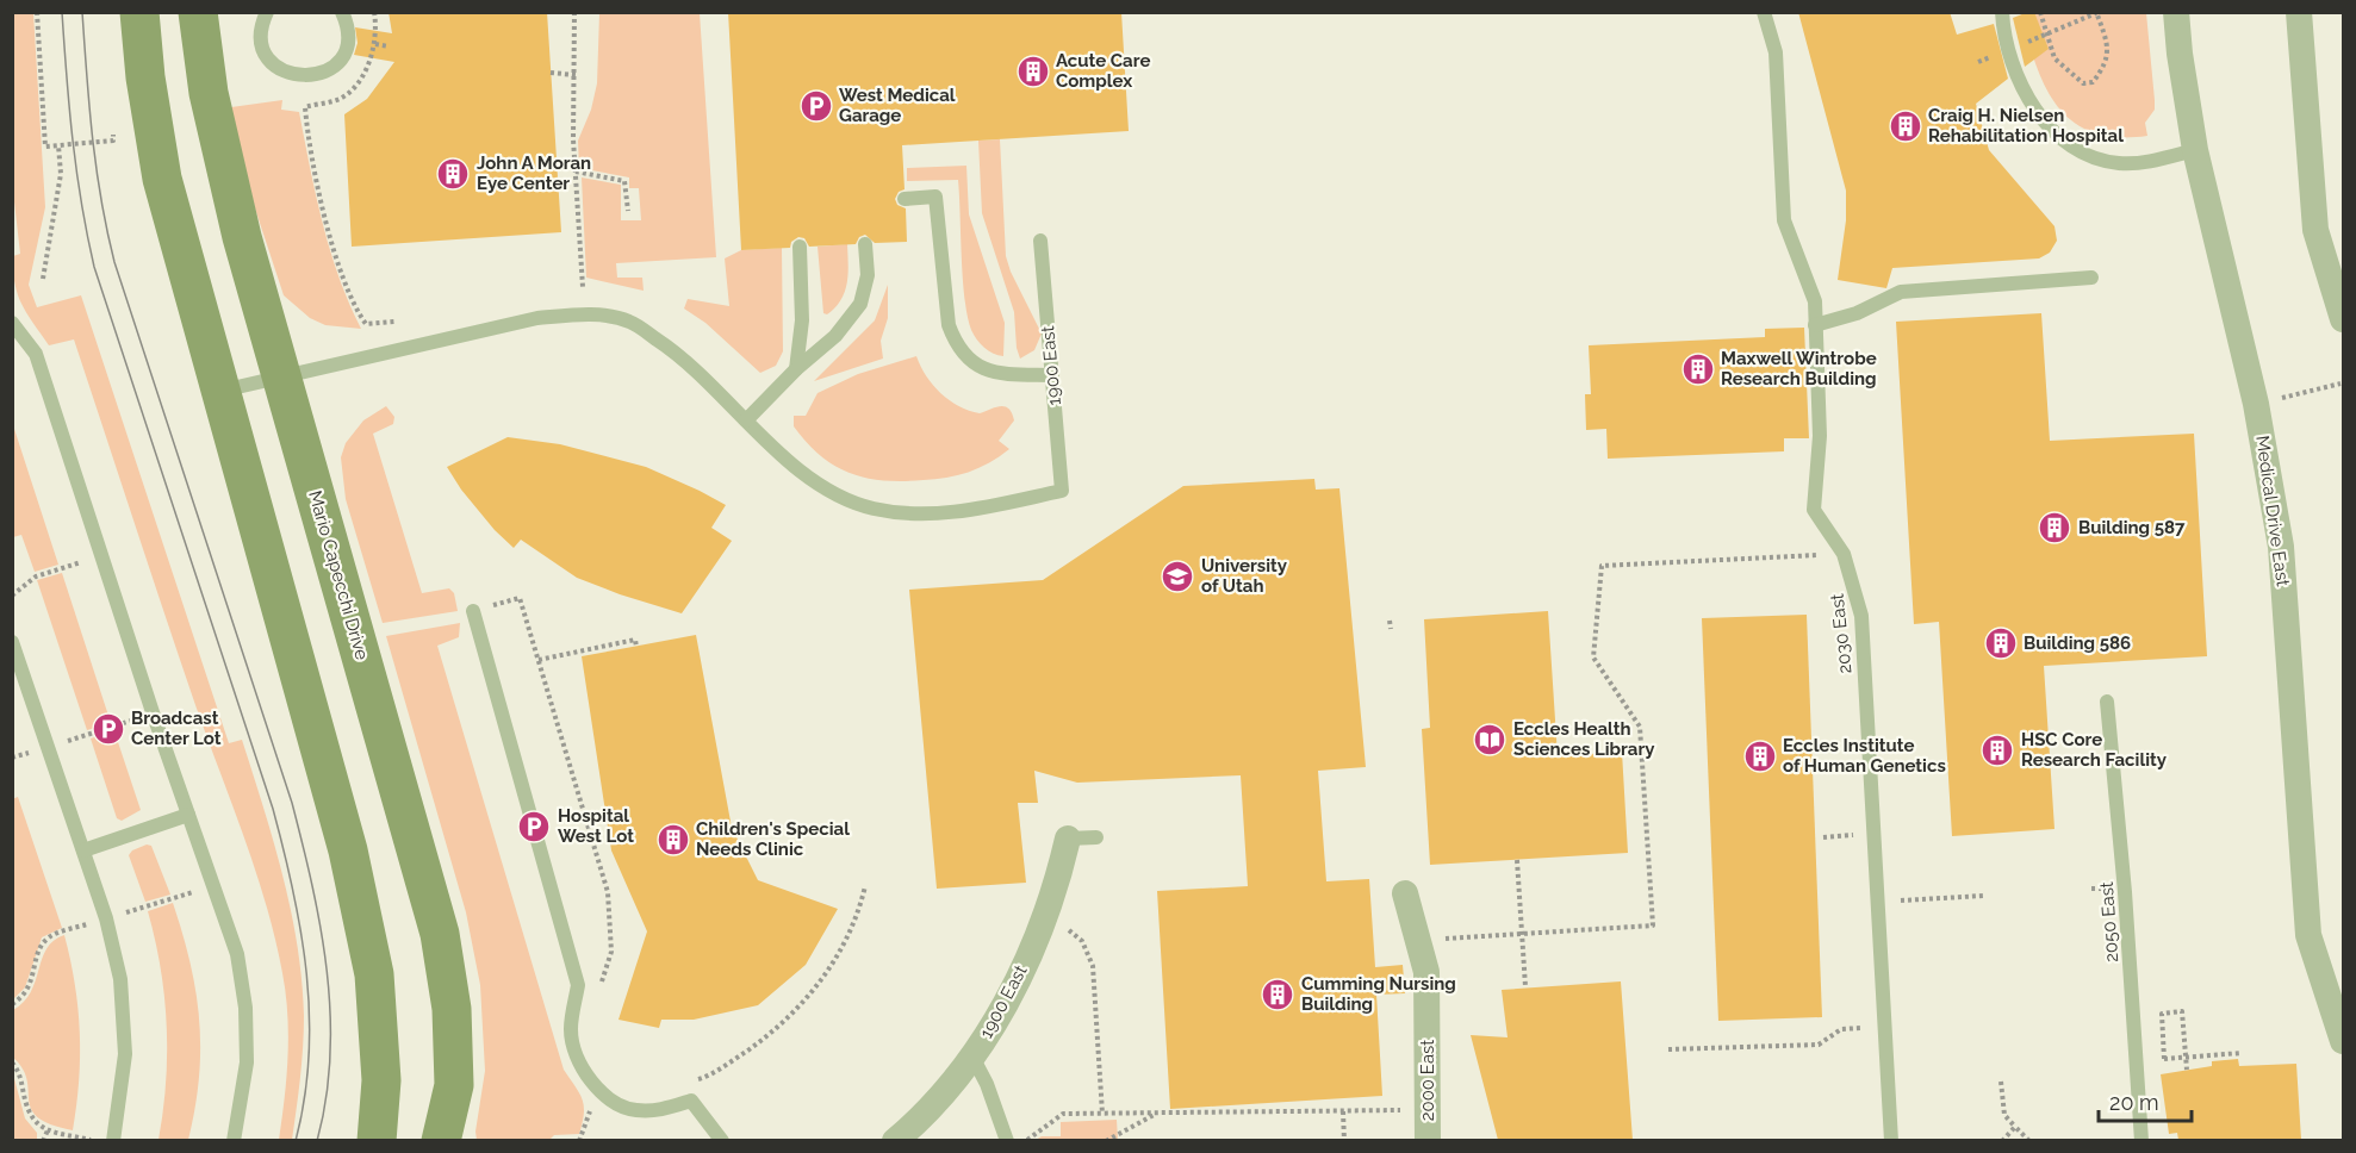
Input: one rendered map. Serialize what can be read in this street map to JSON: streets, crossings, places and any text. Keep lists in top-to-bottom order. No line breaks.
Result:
{"streets":{"main road":["Mario Capecchi Drive"],"street":["1900 East","Medical Drive East","2000 East"],"lane":["2030 East","2050 East"]},"places":{"building":["Acute Care Complex","Craig H. Nielsen Rehabilitation Hospital","John A Moran Eye Center","Maxwell Wintrobe Research Building","Building 587","Building 586","HSC Core Research Facility","Eccles Institute of Human Genetics","Children's Special Needs Clinic","Cumming Nursing Building"],"parking":["West Medical Garage","Broadcast Center Lot","Hospital West Lot"],"school or university":["University of Utah"],"library":["Eccles Health Sciences Library"]},"scale_bar":"20 m"}
